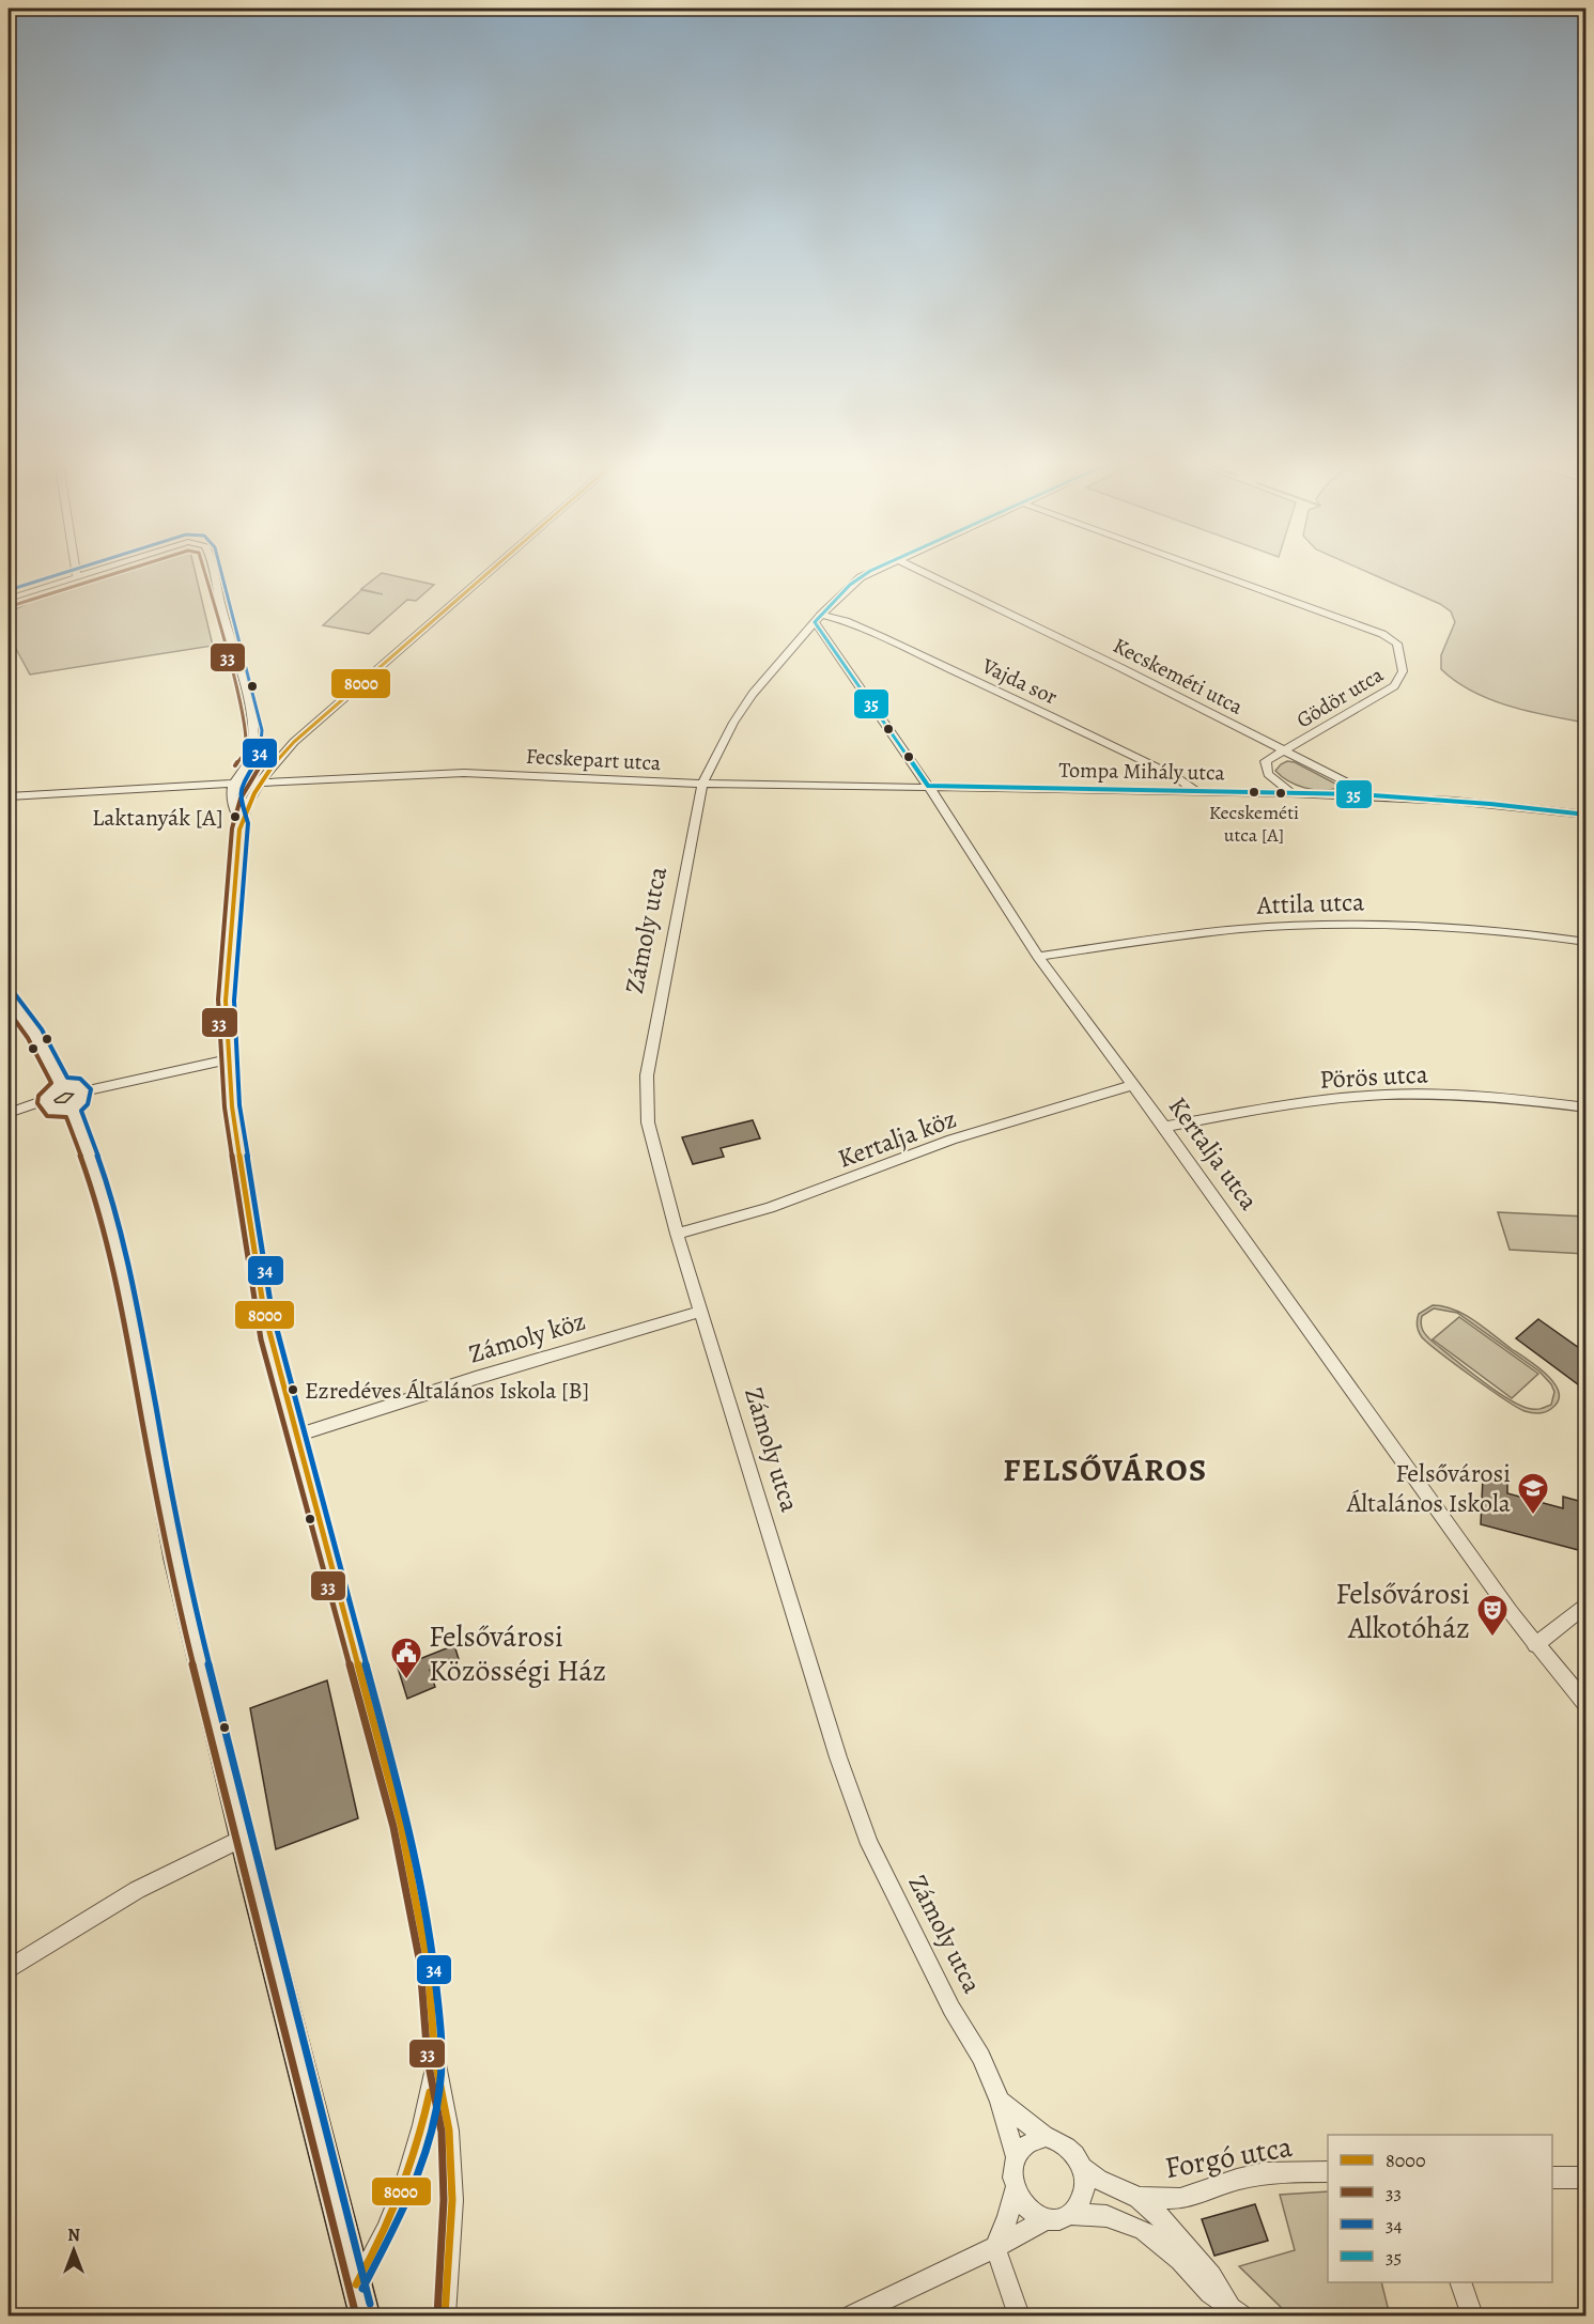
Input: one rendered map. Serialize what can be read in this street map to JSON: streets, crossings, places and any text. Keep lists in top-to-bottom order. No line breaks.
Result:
{"streets":{"street":["Kecskeméti utca","Vajda sor","Gödör utca","Fecskepart utca","Tompa Mihály utca","Attila utca","Zámoly utca","Pörös utca","Kertalja köz","Kertalja utca","Zámoly köz","Forgó utca"]},"crossings":[["Kecskeméti utca","Gödör utca"],["Kecskeméti utca","Tompa Mihály utca"],["Vajda sor","Tompa Mihály utca"],["Vajda sor","Zámoly utca"],["Vajda sor","Kertalja utca"],["Fecskepart utca","Tompa Mihály utca"],["Fecskepart utca","Zámoly utca"],["Fecskepart utca","Kertalja utca"],["Tompa Mihály utca","Kertalja utca"],["Attila utca","Kertalja utca"],["Zámoly utca","Kertalja köz"],["Zámoly utca","Kertalja utca"],["Zámoly utca","Zámoly köz"],["Pörös utca","Kertalja utca"],["Kertalja köz","Kertalja utca"]],"districts":["FELSŐVÁROS"],"places":{"other":["Kecskeméti utca [A]","Laktanyák [A]","Ezredéves Általános Iskola [B]"],"school or university":["Felsővárosi Általános Iskola"],"theatre":["Felsővárosi Alkotóház"],"public building":["Felsővárosi Közösségi Ház"]},"lines":["transit line 8000","transit line 33","transit line 34","transit line 35"],"legend":["8000","33","34","35"],"north":"top"}
